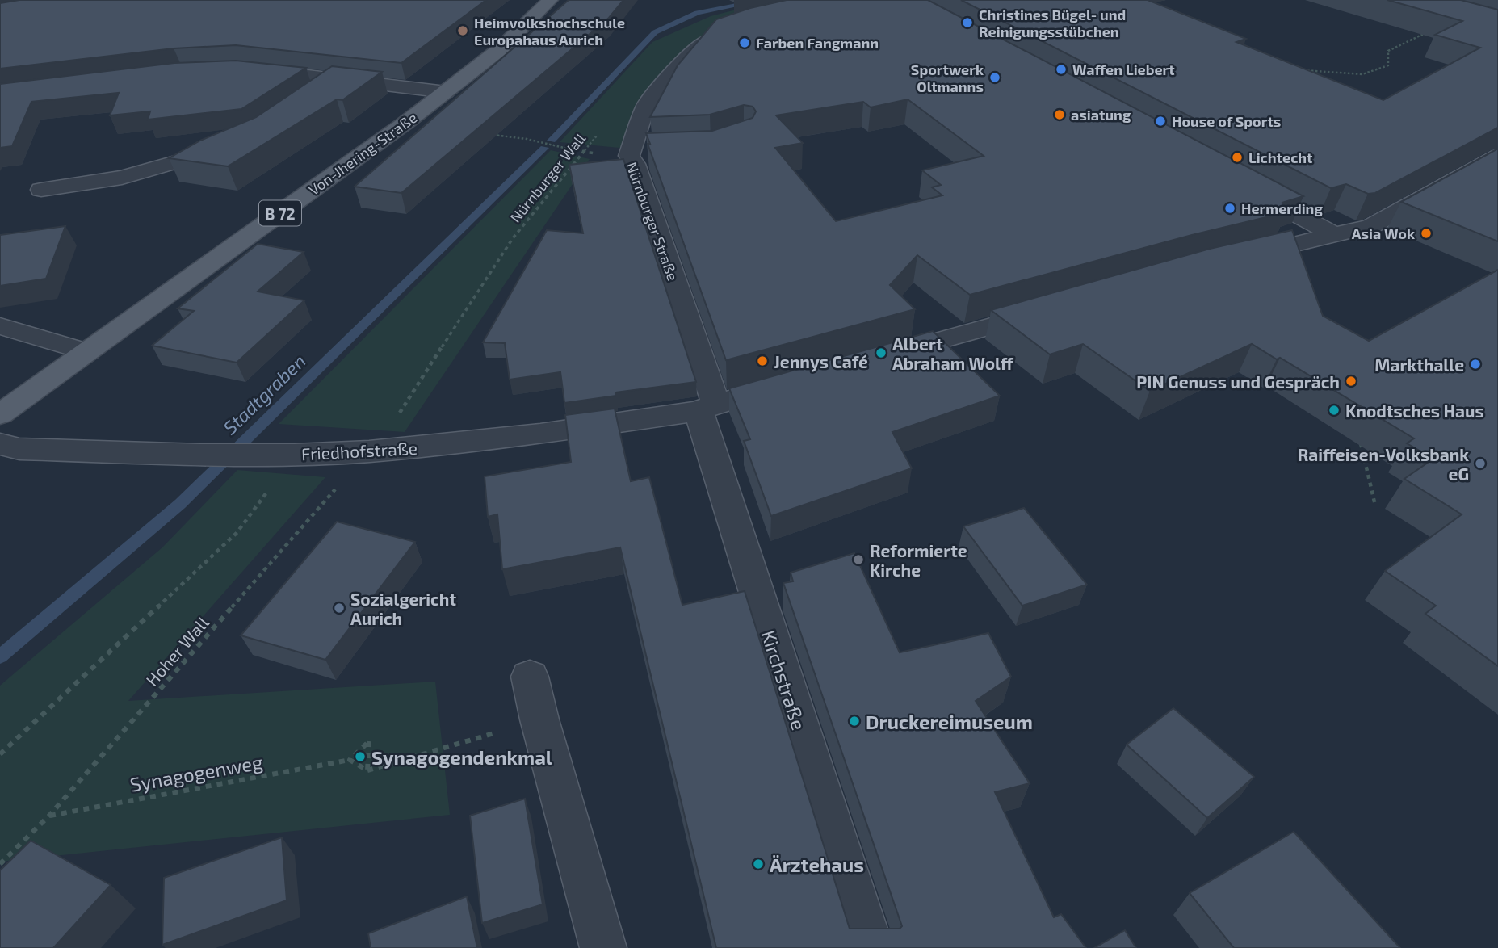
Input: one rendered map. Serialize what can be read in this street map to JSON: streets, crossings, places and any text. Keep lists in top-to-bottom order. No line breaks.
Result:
{"streets":{"main road":["Von-Jhering-Straße","B 72"],"street":["Nürnburger Straße","Friedhofstraße","Kirchstraße"],"path":["Nürnburger Wall","Hoher Wall","Synagogenweg"]},"crossings":[["Nürnburger Wall","Friedhofstraße"],["Nürnburger Wall","Hoher Wall"],["Nürnburger Straße","Friedhofstraße"],["Nürnburger Straße","Kirchstraße"],["Friedhofstraße","Hoher Wall"],["Friedhofstraße","Kirchstraße"],["Hoher Wall","Synagogenweg"]],"water":["Stadtgraben"],"places":["Christines Bügel- und Reinigungsstübchen","Heimvolkshochschule Europahaus Aurich","Farben Fangmann","Waffen Liebert","Sportwerk Oltmanns","asiatung","House of Sports","Lichtecht","Hermerding","Asia Wok","Albert Abraham Wolff","Jennys Café","Markthalle","PIN Genuss und Gespräch","Knodtsches Haus","Raiffeisen-Volksbank eG","Reformierte Kirche","Sozialgericht Aurich","Druckereimuseum","Synagogendenkmal","Ärztehaus"]}
